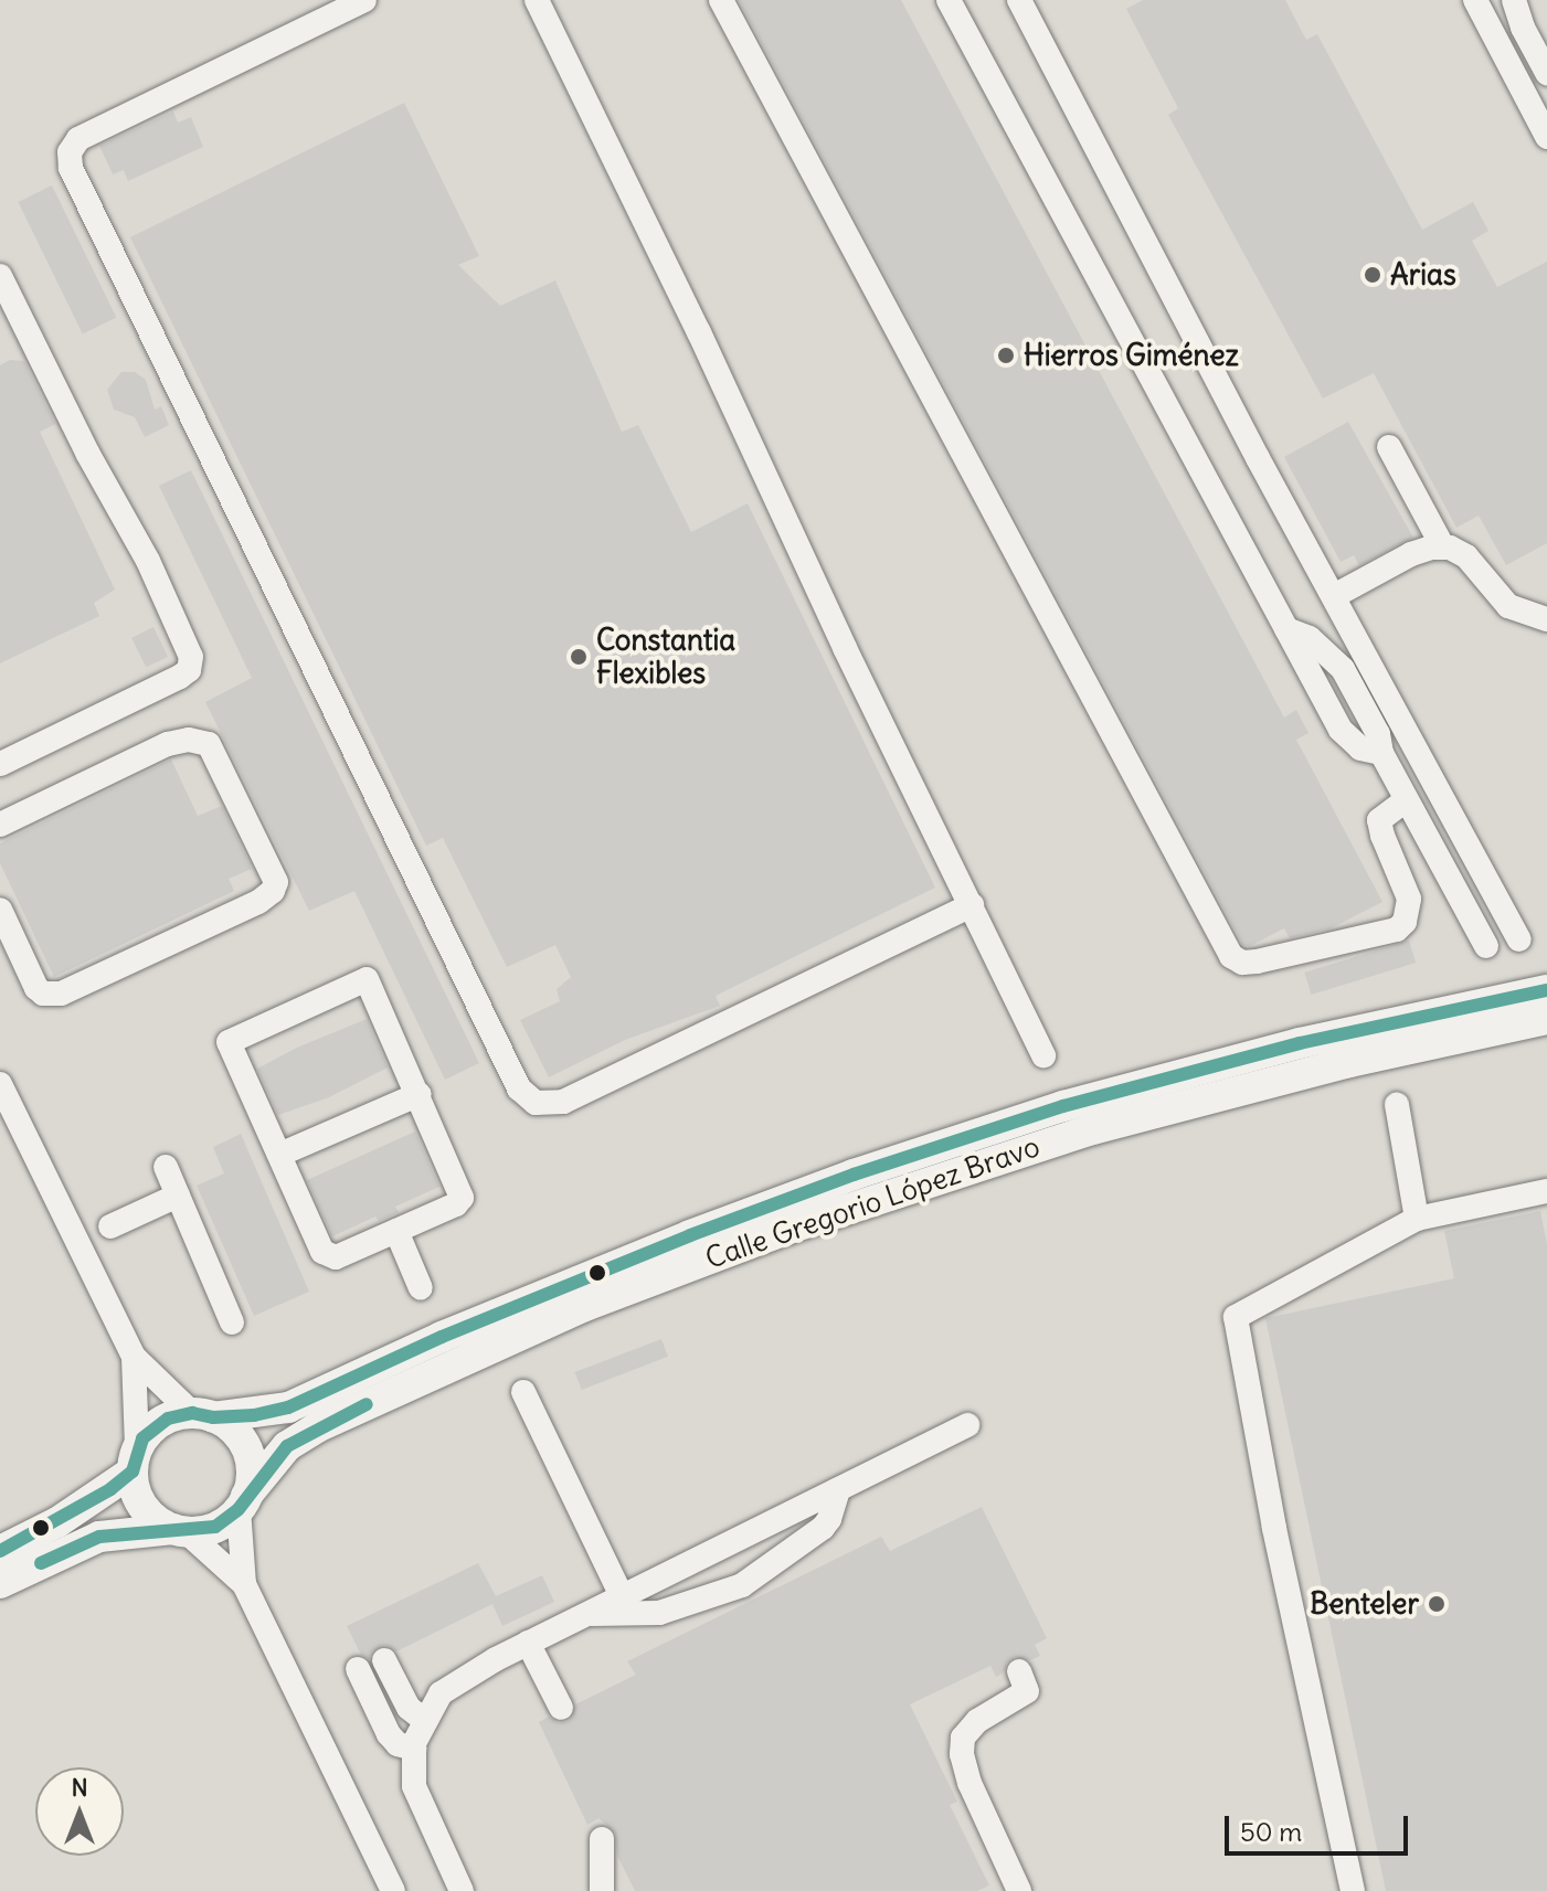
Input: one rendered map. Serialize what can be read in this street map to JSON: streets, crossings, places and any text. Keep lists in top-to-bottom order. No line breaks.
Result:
{"streets":{"main road":["Calle Gregorio López Bravo"]},"places":["Arias","Hierros Giménez","Constantia Flexibles","Benteler"],"scale_bar":"50 m","north":"top"}
